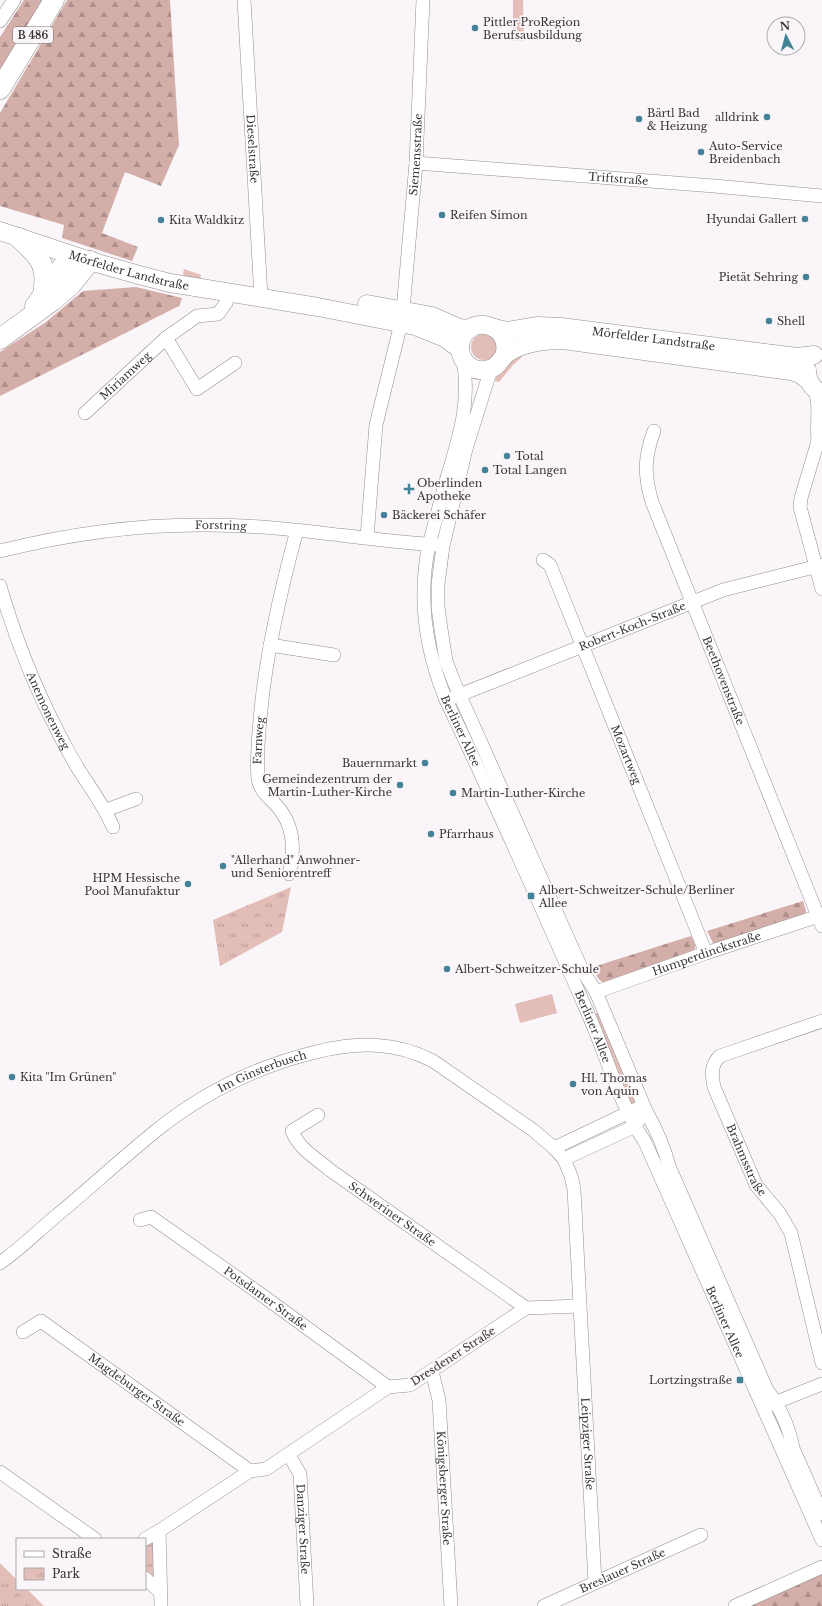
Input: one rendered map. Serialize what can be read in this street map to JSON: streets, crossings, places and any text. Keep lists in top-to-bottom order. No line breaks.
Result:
{"streets":{"main road":["B 486","Mörfelder Landstraße"],"street":["Dieselstraße","Siemensstraße","Triftstraße","Miriamweg","Forstring","Robert-Koch-Straße","Beethovenstraße","Anemonenweg","Berliner Allee","Farnweg","Mozartweg","Humperdinckstraße","Im Ginsterbusch","Brahmsstraße","Schweriner Straße","Potsdamer Straße","Dresdener Straße","Magdeburger Straße","Leipziger Straße","Königsberger Straße","Danziger Straße","Breslauer Straße"]},"crossings":[["Dieselstraße","Mörfelder Landstraße"],["Siemensstraße","Triftstraße"],["Siemensstraße","Mörfelder Landstraße"],["Siemensstraße","Forstring"],["Mörfelder Landstraße","Miriamweg"],["Mörfelder Landstraße","Berliner Allee"],["Forstring","Berliner Allee"],["Forstring","Farnweg"],["Robert-Koch-Straße","Beethovenstraße"],["Robert-Koch-Straße","Berliner Allee"],["Robert-Koch-Straße","Mozartweg"],["Beethovenstraße","Humperdinckstraße"],["Berliner Allee","Humperdinckstraße"],["Mozartweg","Humperdinckstraße"],["Schweriner Straße","Dresdener Straße"],["Potsdamer Straße","Dresdener Straße"],["Dresdener Straße","Magdeburger Straße"],["Dresdener Straße","Königsberger Straße"],["Dresdener Straße","Danziger Straße"],["Leipziger Straße","Breslauer Straße"]],"places":{"other":["Pittler ProRegion Berufsausbildung","alldrink","Bärtl Bad & Heizung","Auto-Service Breidenbach","Reifen Simon","Hyundai Gallert","Kita Waldkitz","Pietät Sehring","Shell","Total","Total Langen","Bäckerei Schäfer","Bauernmarkt","Gemeindezentrum der Martin-Luther-Kirche","Martin-Luther-Kirche","Pfarrhaus","\"Allerhand\" Anwohner- und Seniorentreff","HPM Hessische Pool Manufaktur","Albert-Schweitzer-Schule","Kita \"Im Grünen\"","Hl. Thomas von Aquin"],"health":["Oberlinden Apotheke"],"transit":["Albert-Schweitzer-Schule/Berliner Allee","Lortzingstraße"]},"legend":["Straße","Park"],"north":"top"}
